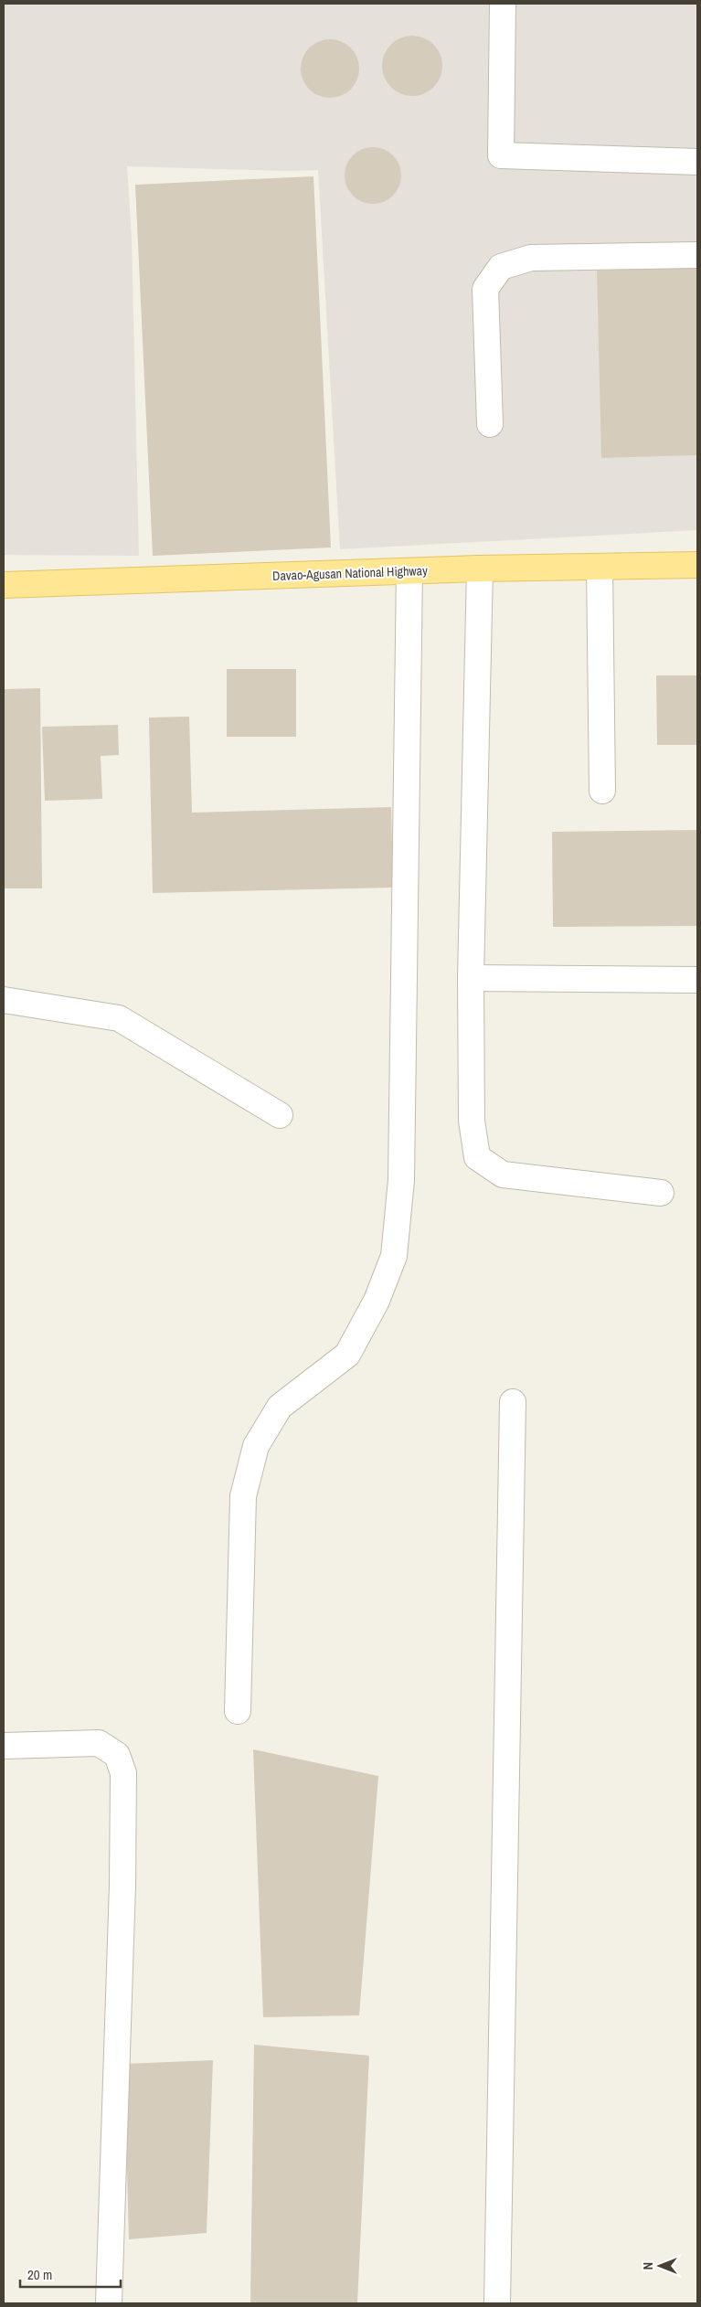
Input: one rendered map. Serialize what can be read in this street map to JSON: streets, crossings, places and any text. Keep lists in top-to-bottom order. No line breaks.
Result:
{"streets":{"main road":["Davao-Agusan National Highway"]},"scale_bar":"20 m","north":"left"}
